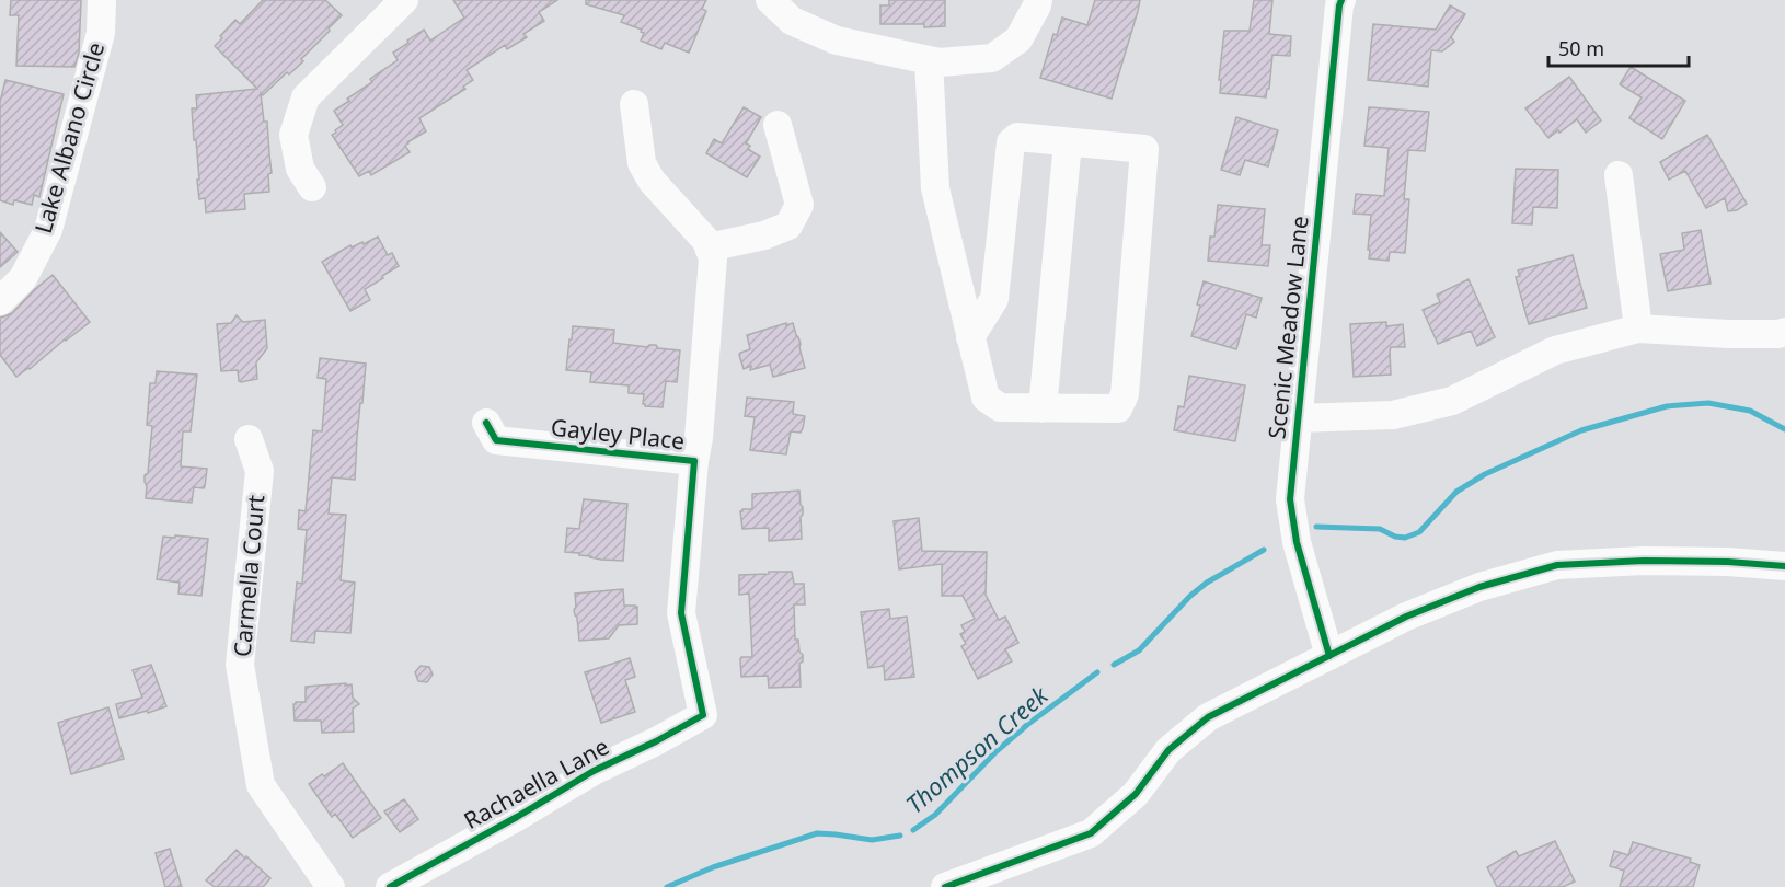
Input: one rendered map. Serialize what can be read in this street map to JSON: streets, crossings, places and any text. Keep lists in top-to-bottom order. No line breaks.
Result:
{"streets":{"street":["Lake Albano Circle","Scenic Meadow Lane","Gayley Place","Carmella Court","Rachaella Lane"]},"crossings":[["Gayley Place","Rachaella Lane"]],"water":["Thompson Creek"],"scale_bar":"50 m"}
